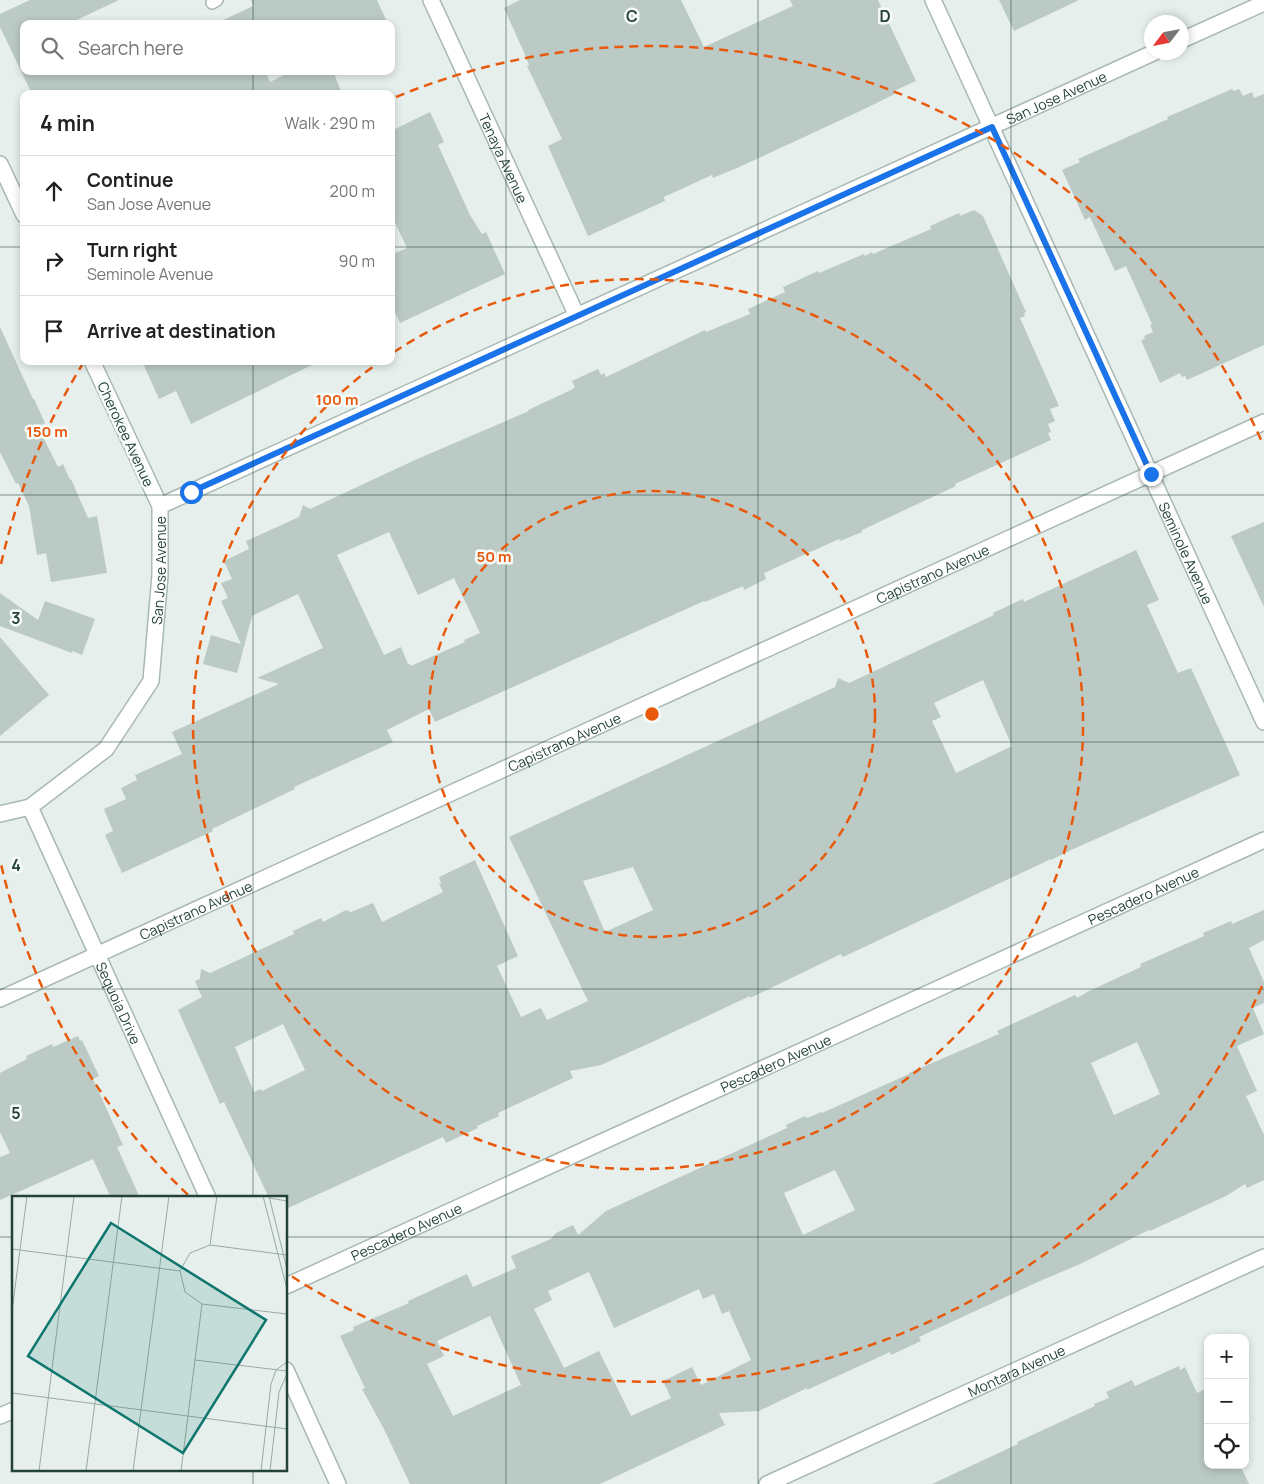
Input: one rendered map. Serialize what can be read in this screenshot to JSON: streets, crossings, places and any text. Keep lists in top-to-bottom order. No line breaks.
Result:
{"streets":{"street":["San Jose Avenue","Tenaya Avenue","Cherokee Avenue","Seminole Avenue","Capistrano Avenue","Pescadero Avenue","Sequoia Drive","Montara Avenue"]},"crossings":[["San Jose Avenue","Tenaya Avenue"],["San Jose Avenue","Cherokee Avenue"],["San Jose Avenue","Seminole Avenue"],["San Jose Avenue","Sequoia Drive"],["Seminole Avenue","Capistrano Avenue"],["Capistrano Avenue","Sequoia Drive"]],"north":"bottom left","page":{"search":"Search here","heading":["4 min","Walk · 290 m"],"list":[["Continue","San Jose Avenue","200 m"],["Turn right","Seminole Avenue","90 m"],"Arrive at destination"],"map_buttons":["+","−"]},"grid":{"columns":["C","D"],"rows":["3","4","5"]},"rings":["100 m","150 m","50 m"]}
